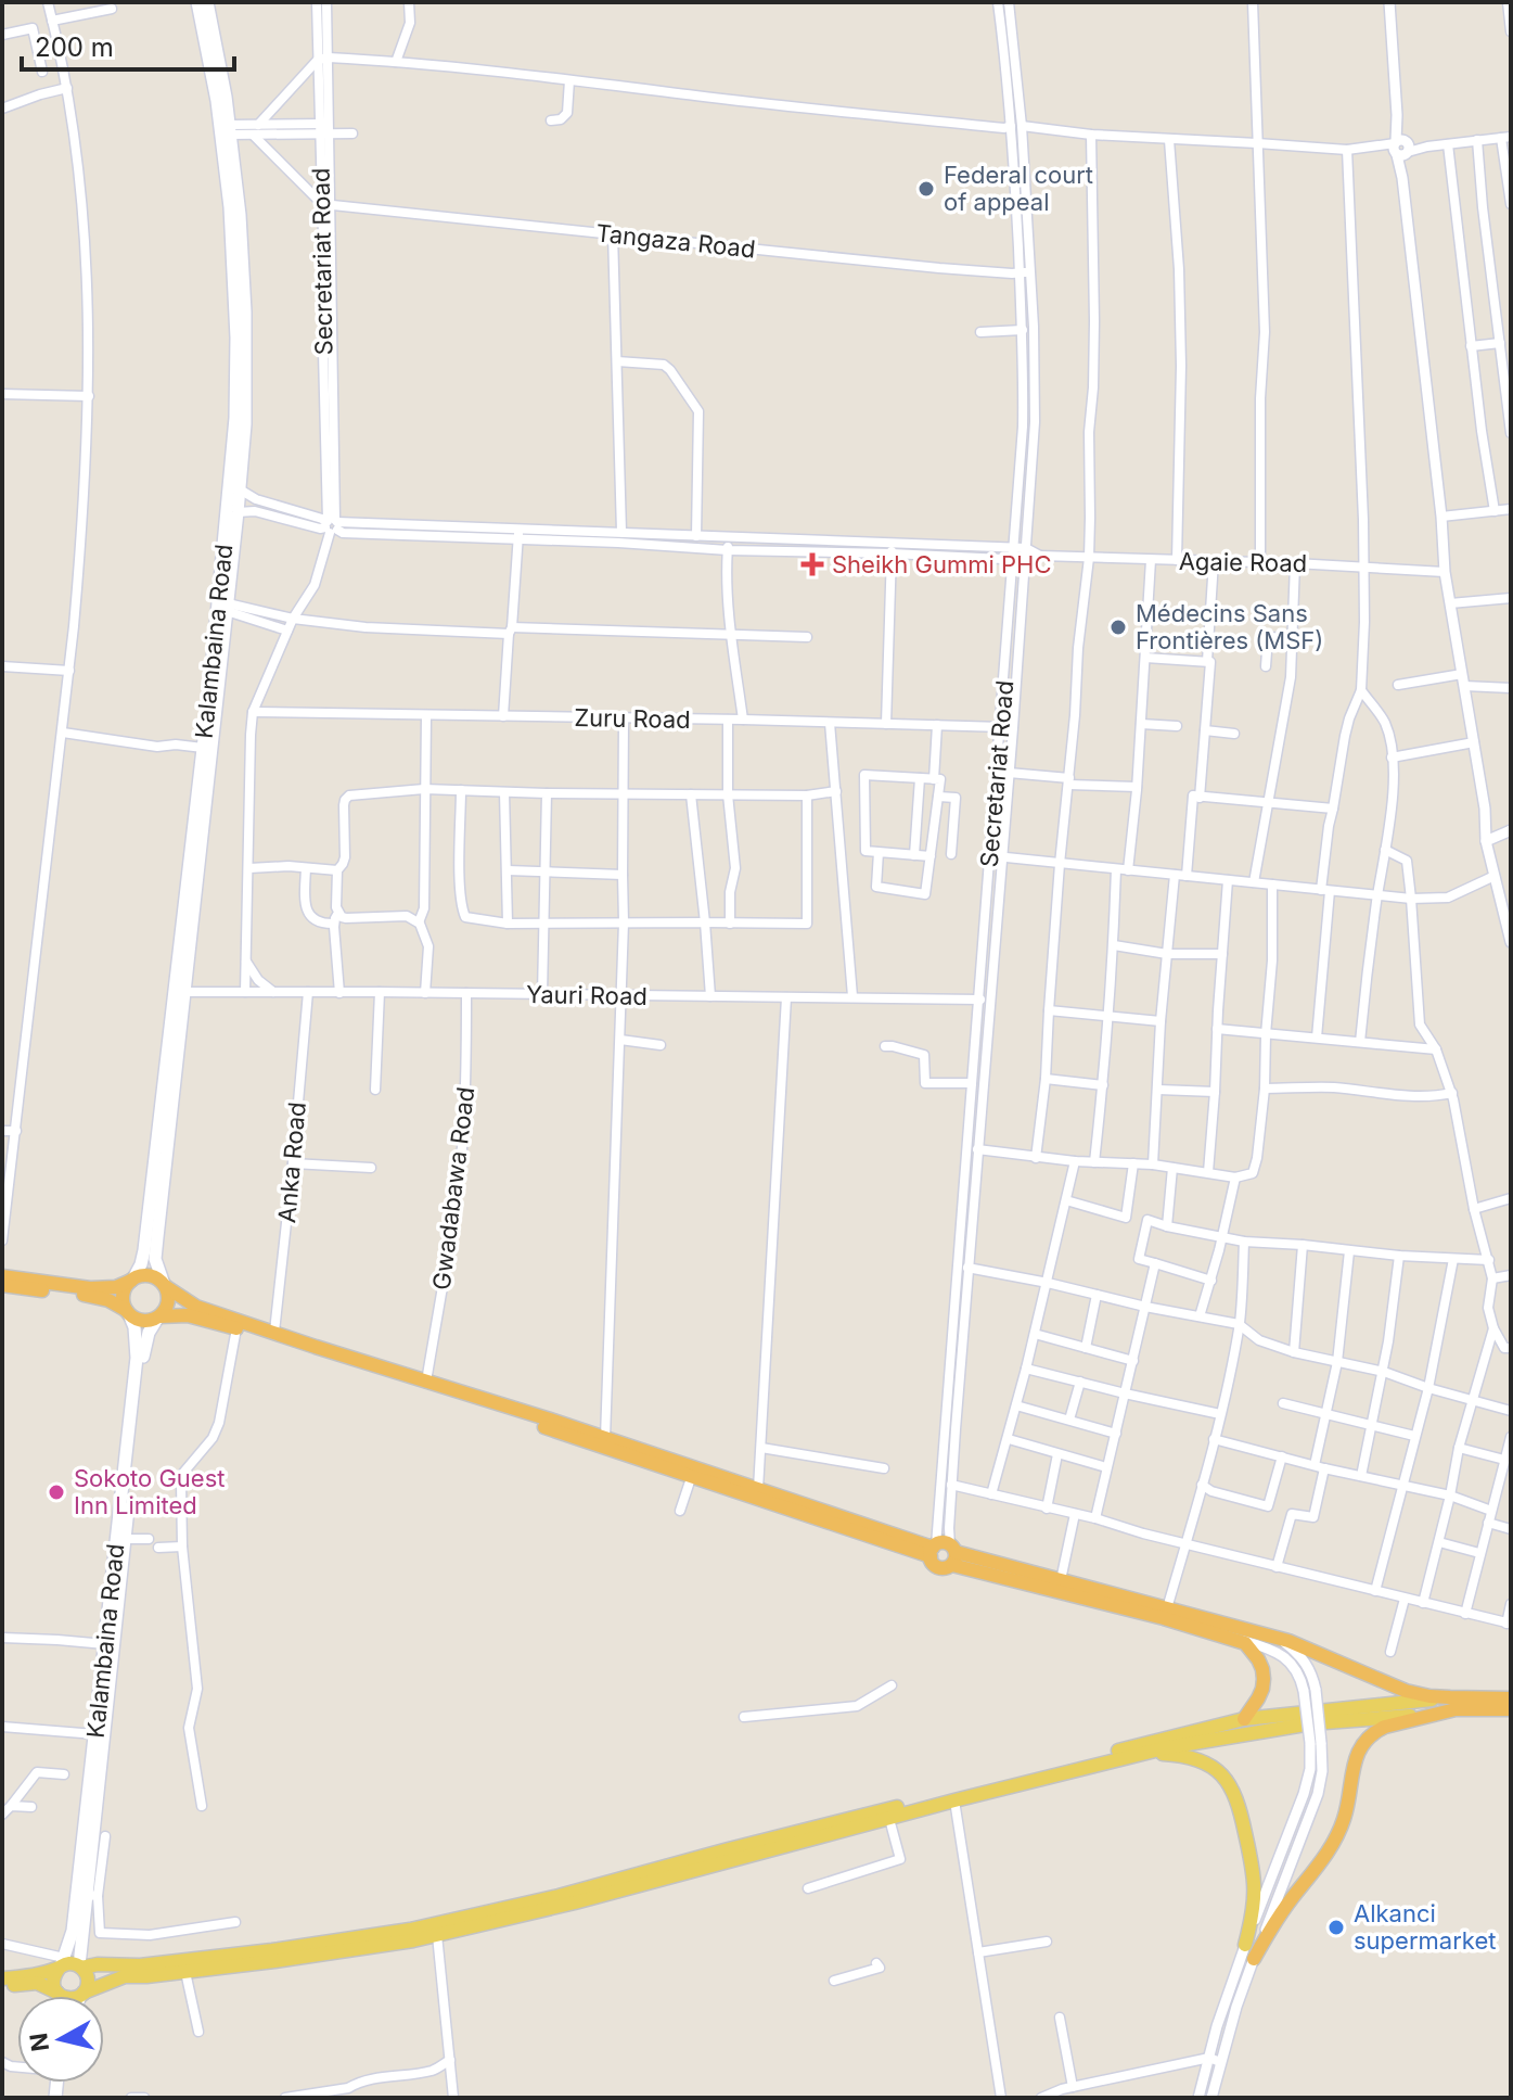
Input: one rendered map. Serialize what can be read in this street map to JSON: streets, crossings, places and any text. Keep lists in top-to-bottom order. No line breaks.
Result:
{"streets":{"main road":["Kalambaina Road"],"street":["Tangaza Road","Secretariat Road","Agaie Road","Zuru Road","Yauri Road","Anka Road","Gwadabawa Road"]},"crossings":[["Tangaza Road","Secretariat Road"],["Secretariat Road","Zuru Road"],["Secretariat Road","Yauri Road"],["Yauri Road","Anka Road"],["Yauri Road","Gwadabawa Road"]],"places":{"other":["Federal court of appeal","Médecins Sans Frontières (MSF)","Sokoto Guest Inn Limited","Alkanci supermarket"],"health":["Sheikh Gummi PHC"]},"scale_bar":"200 m","north":"left"}
